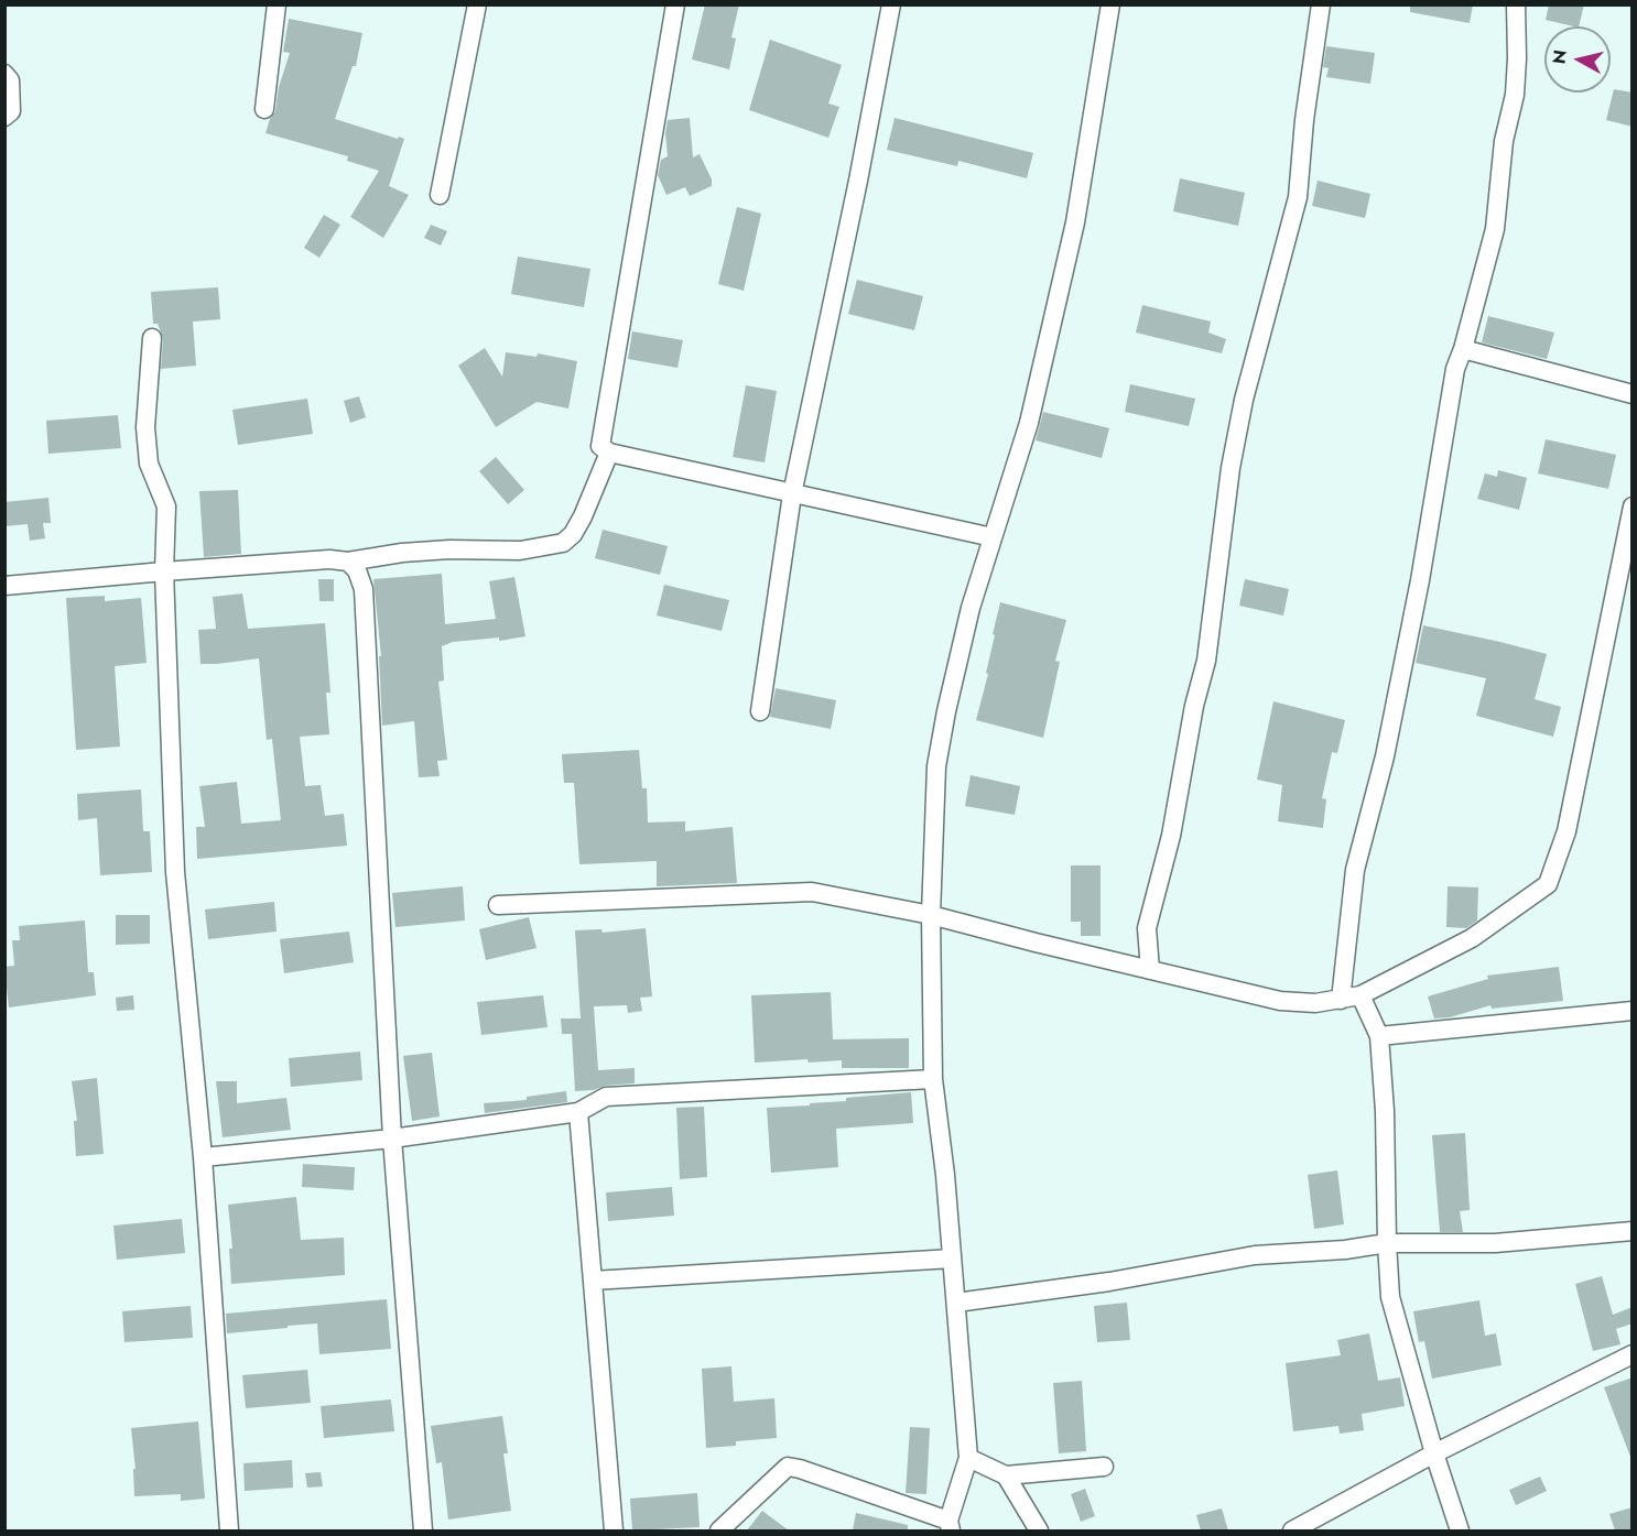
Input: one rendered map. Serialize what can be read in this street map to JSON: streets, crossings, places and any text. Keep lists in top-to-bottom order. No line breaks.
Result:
{"north":"left"}
